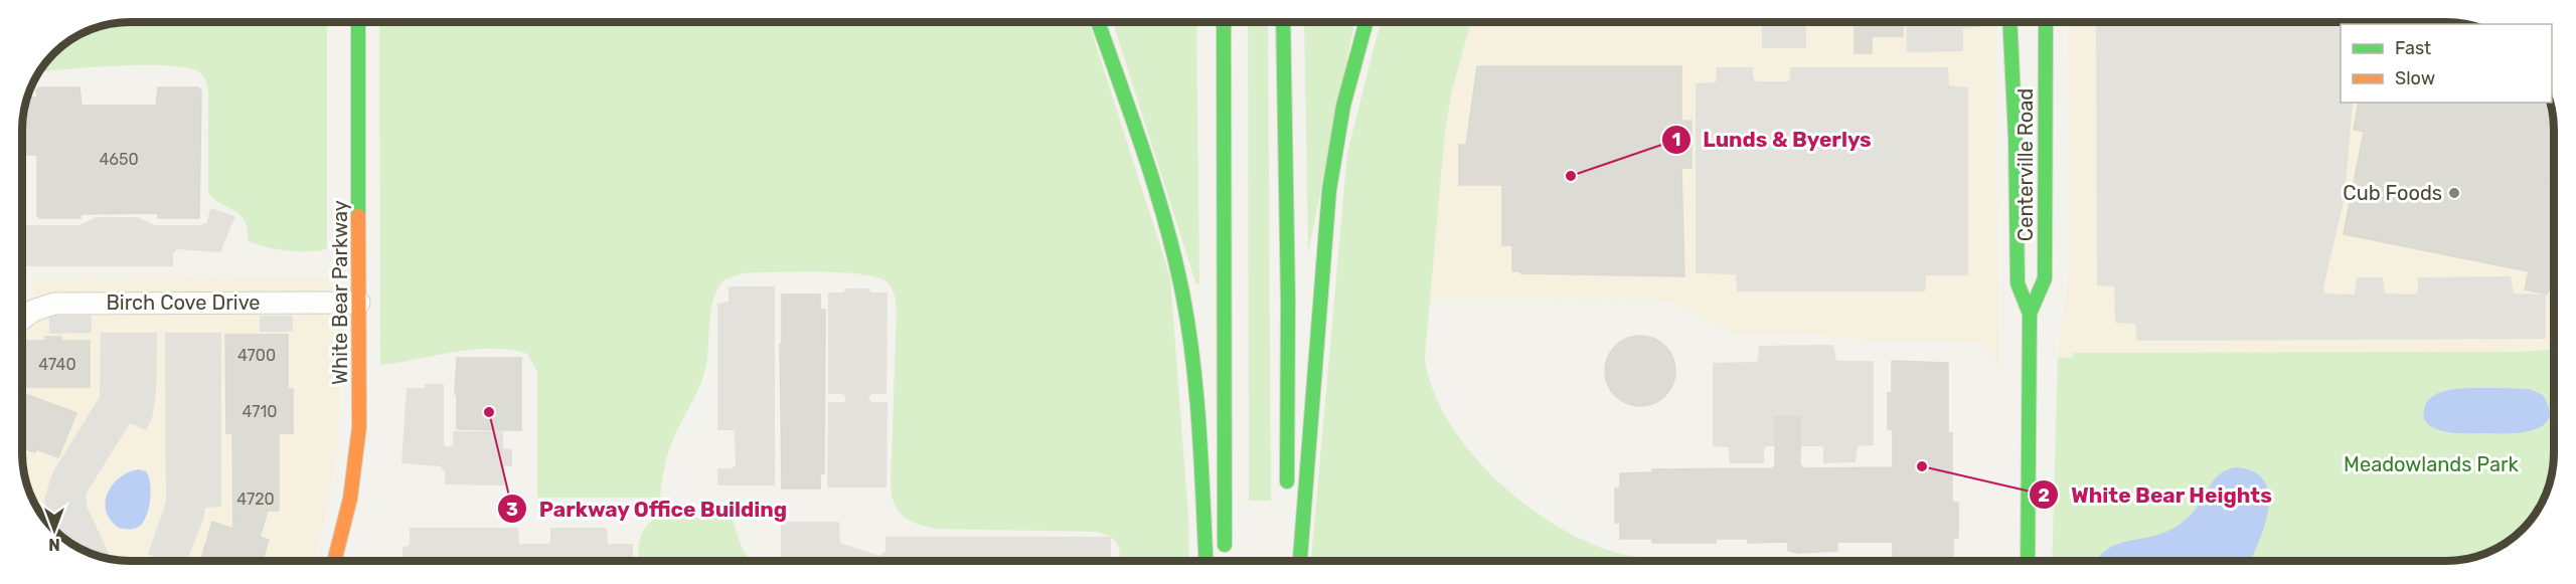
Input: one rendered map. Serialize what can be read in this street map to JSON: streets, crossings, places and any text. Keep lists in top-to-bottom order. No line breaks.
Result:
{"streets":{"main road":["Centerville Road","White Bear Parkway"],"street":["Birch Cove Drive"]},"crossings":[["White Bear Parkway","Birch Cove Drive"]],"parks":["Meadowlands Park"],"places":["Lunds & Byerlys","Cub Foods","Parkway Office Building","White Bear Heights"],"house_numbers":["4650","4700","4740","4710","4720"],"legend":["Fast","Slow"],"north":"bottom"}
